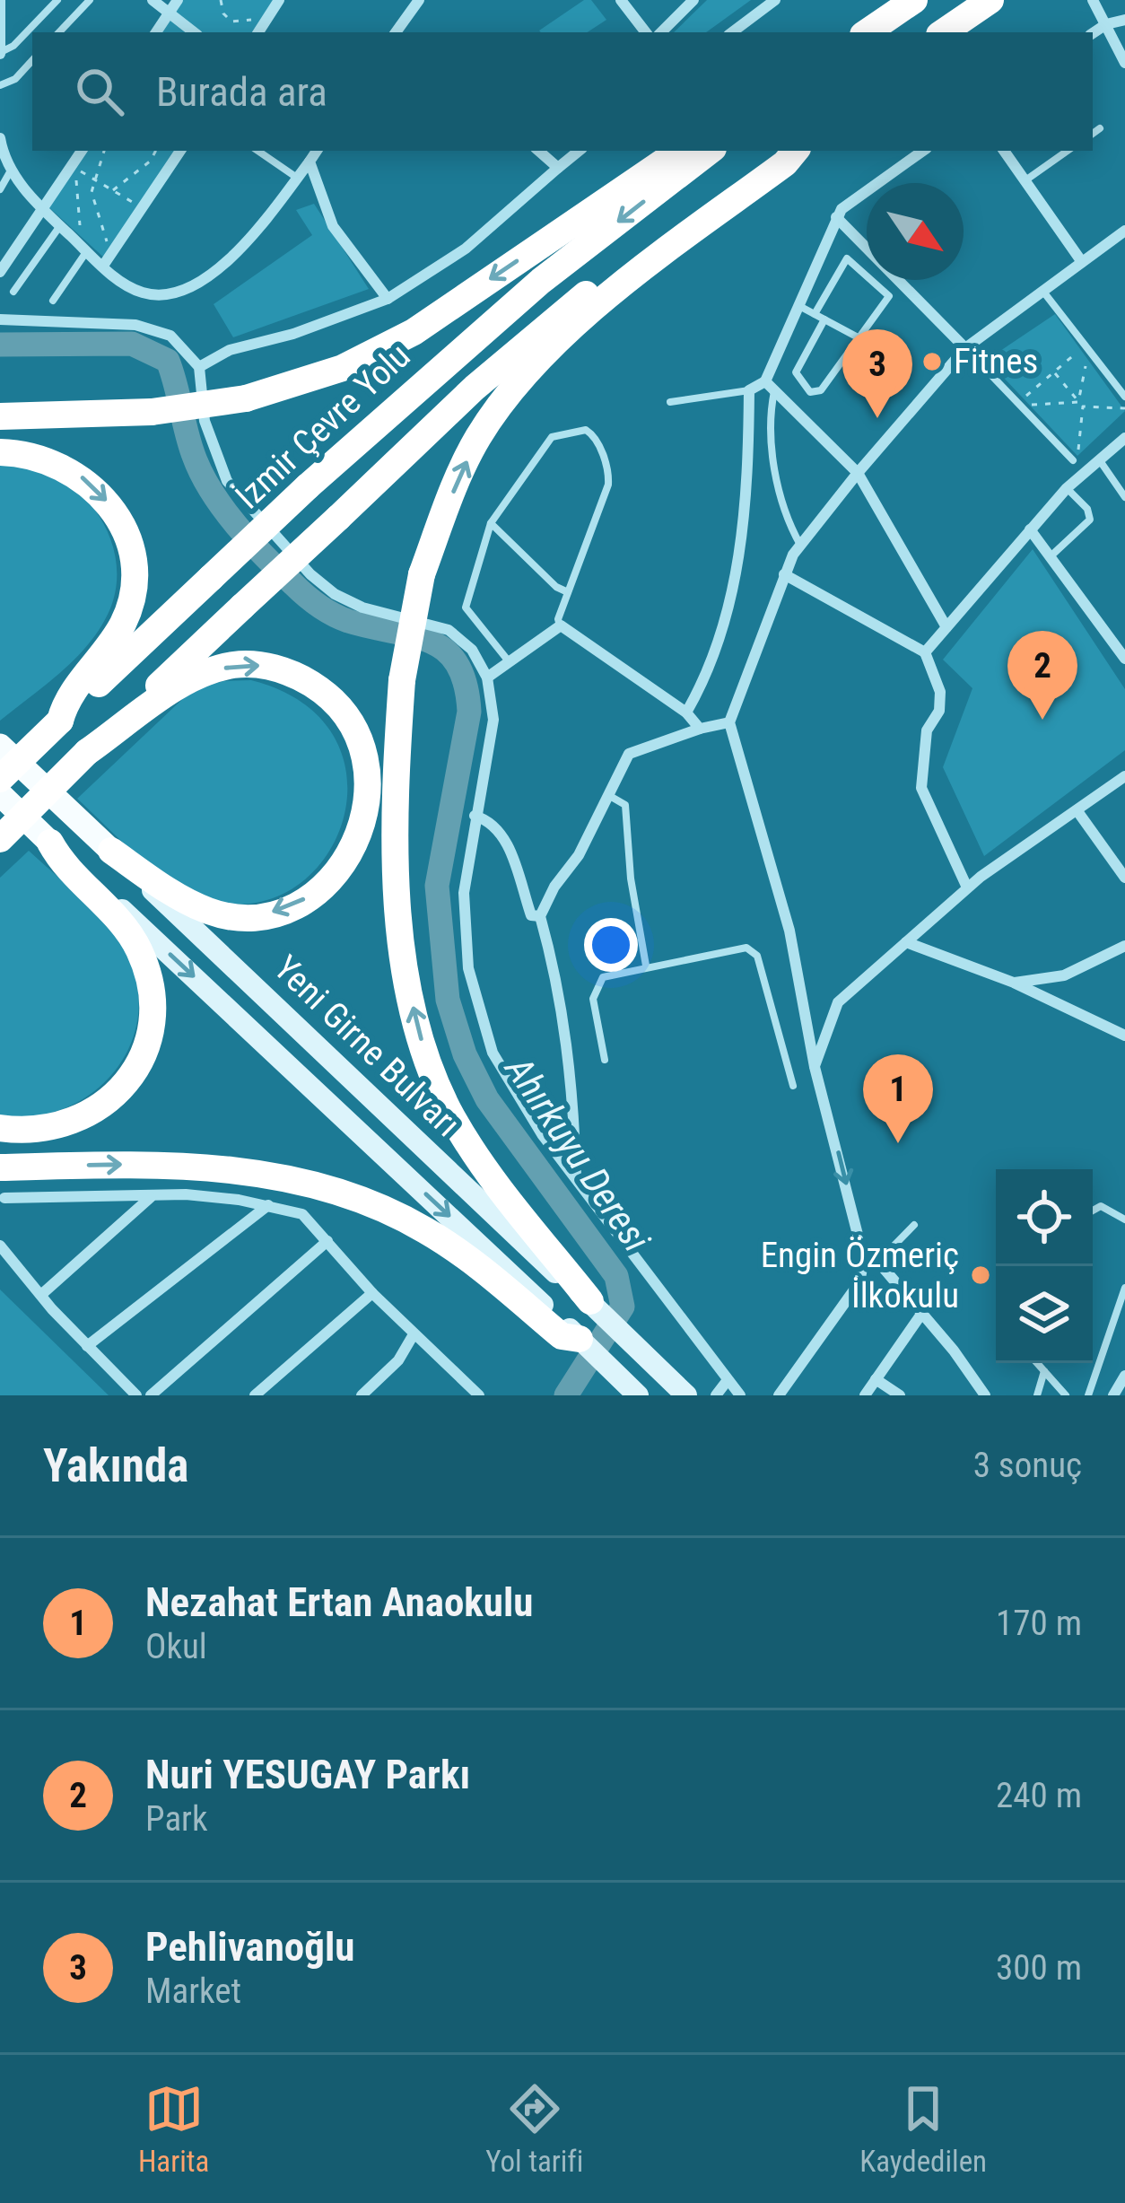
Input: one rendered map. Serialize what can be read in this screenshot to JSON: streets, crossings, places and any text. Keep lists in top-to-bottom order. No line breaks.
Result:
{"streets":{"highway":["İzmir Çevre Yolu"],"main road":["Yeni Girne Bulvarı"]},"water":["Ahırkuyu Deresi"],"places":["Fitnes","Engin Özmeriç İlkokulu"],"north":"bottom right","page":{"search":"Burada ara","pins":["3","2","1"],"heading":["Yakında","3 sonuç"],"list":[{"mark":"1","name":"Nezahat Ertan Anaokulu","note":"Okul","value":"170 m"},{"mark":"2","name":"Nuri YESUGAY Parkı","note":"Park","value":"240 m"},{"mark":"3","name":"Pehlivanoğlu","note":"Market","value":"300 m"}],"nav":["Harita","Yol tarifi","Kaydedilen"]}}
